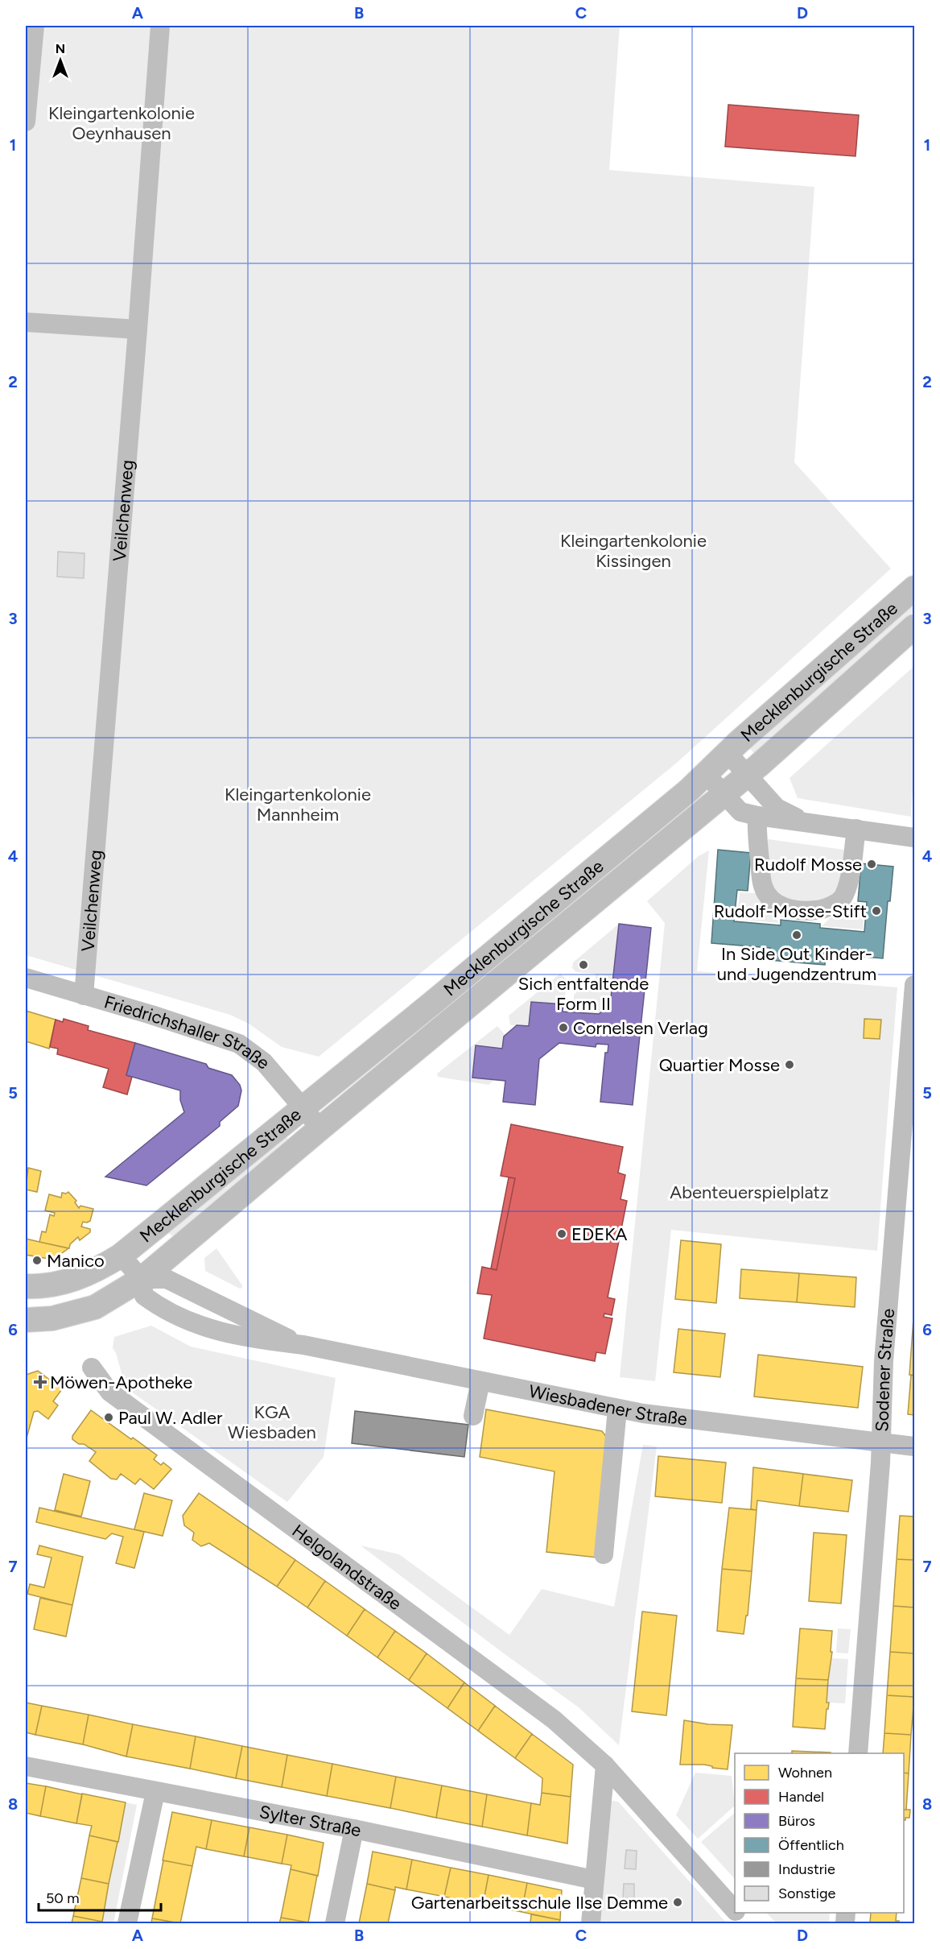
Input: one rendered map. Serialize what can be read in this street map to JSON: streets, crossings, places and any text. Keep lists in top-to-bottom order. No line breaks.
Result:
{"streets":{"main road":["Mecklenburgische Straße"],"street":["Veilchenweg","Friedrichshaller Straße","Sodener Straße","Wiesbadener Straße","Helgolandstraße","Sylter Straße"]},"crossings":[["Veilchenweg","Friedrichshaller Straße"],["Mecklenburgische Straße","Friedrichshaller Straße"],["Mecklenburgische Straße","Wiesbadener Straße"],["Sodener Straße","Wiesbadener Straße"]],"parks":["Kleingartenkolonie Oeynhausen","Kleingartenkolonie Kissingen","Kleingartenkolonie Mannheim","Abenteuerspielplatz","KGA Wiesbaden"],"places":{"other":["Rudolf Mosse","Rudolf-Mosse-Stift","In Side Out Kinder- und Jugendzentrum","Sich entfaltende Form II","Cornelsen Verlag","Quartier Mosse","EDEKA","Manico","Paul W. Adler","Gartenarbeitsschule Ilse Demme"],"health":["Möwen-Apotheke"]},"legend":["Wohnen","Handel","Büros","Öffentlich","Industrie","Sonstige"],"scale_bar":"50 m","north":"top","grid":{"columns":["A","B","C","D"],"rows":["1","2","3","4","5","6","7","8"]}}
